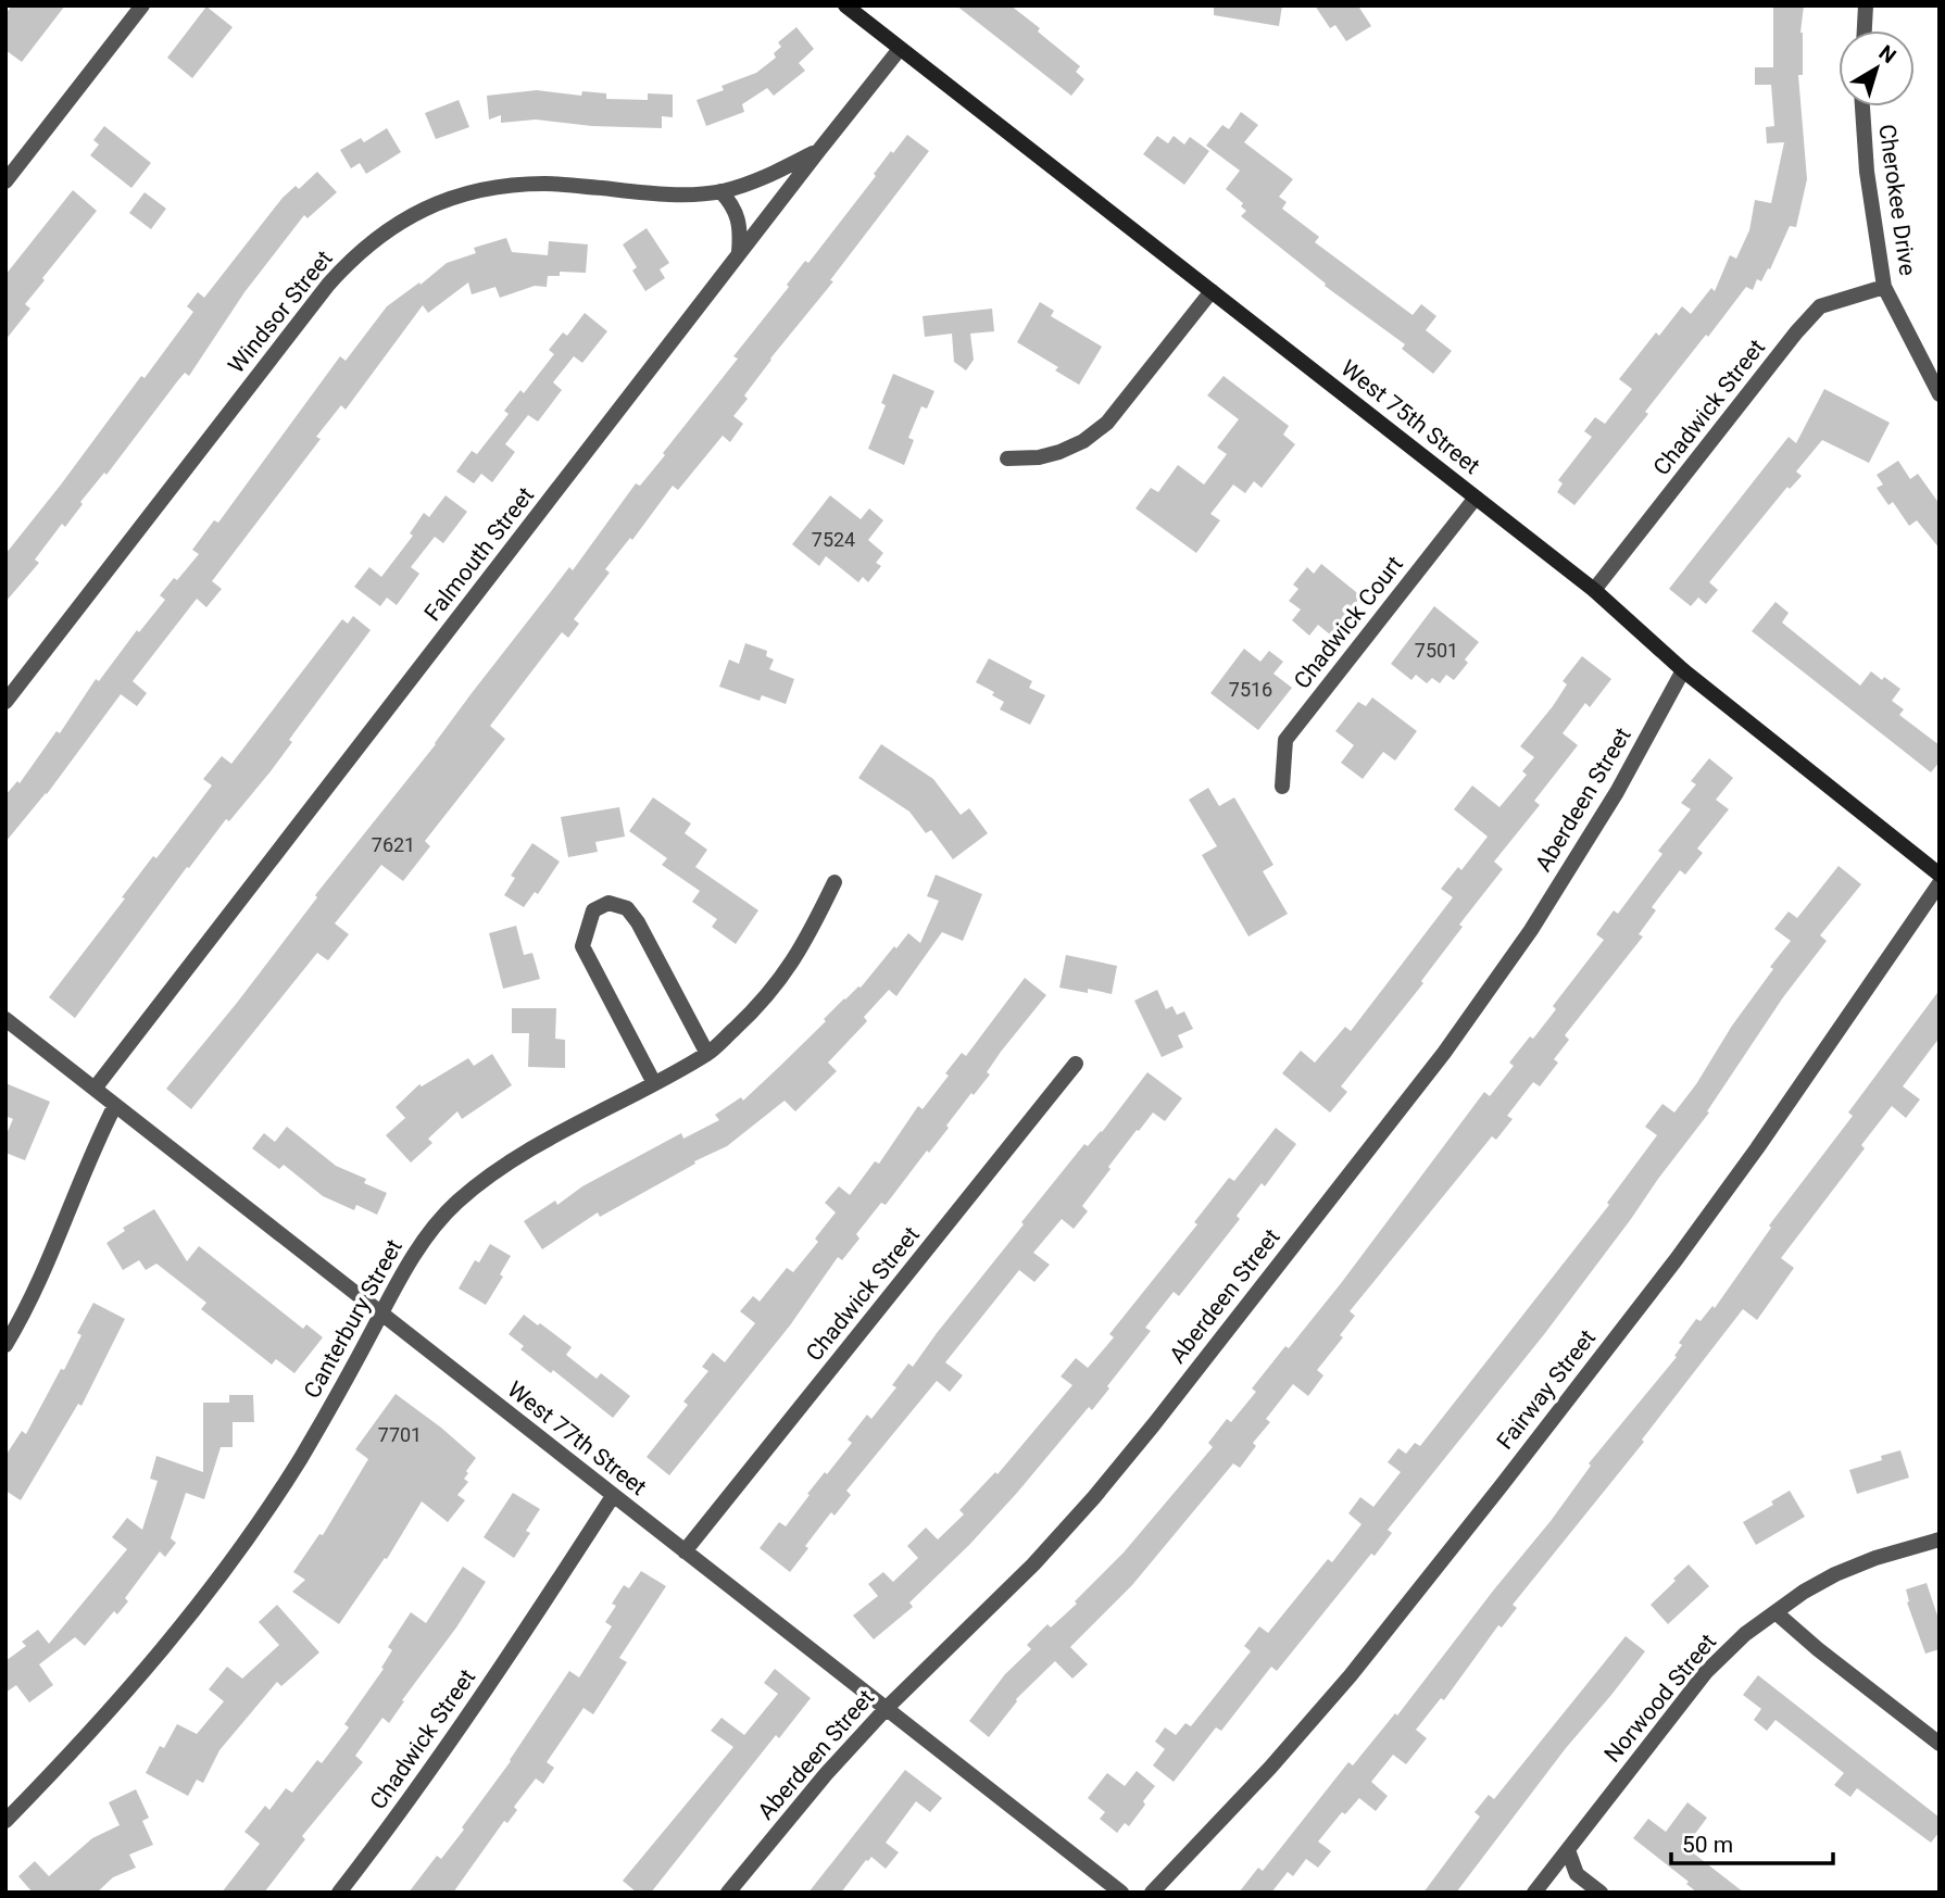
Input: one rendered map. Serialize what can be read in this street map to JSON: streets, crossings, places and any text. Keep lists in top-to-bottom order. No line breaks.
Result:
{"streets":{"main road":["West 75th Street"],"street":["Cherokee Drive","Windsor Street","Chadwick Street","Falmouth Street","Chadwick Court","Aberdeen Street","Canterbury Street","Fairway Street","West 77th Street","Norwood Street"]},"crossings":[["Cherokee Drive","Chadwick Street"],["Windsor Street","Falmouth Street"],["Chadwick Street","West 75th Street"],["Chadwick Street","West 77th Street"],["West 75th Street","Falmouth Street"],["West 75th Street","Chadwick Court"],["West 75th Street","Aberdeen Street"],["Falmouth Street","West 77th Street"],["Aberdeen Street","West 77th Street"],["Canterbury Street","West 77th Street"]],"house_numbers":["7524","7501","7516","7621","7701"],"scale_bar":"50 m","north":"top right"}
